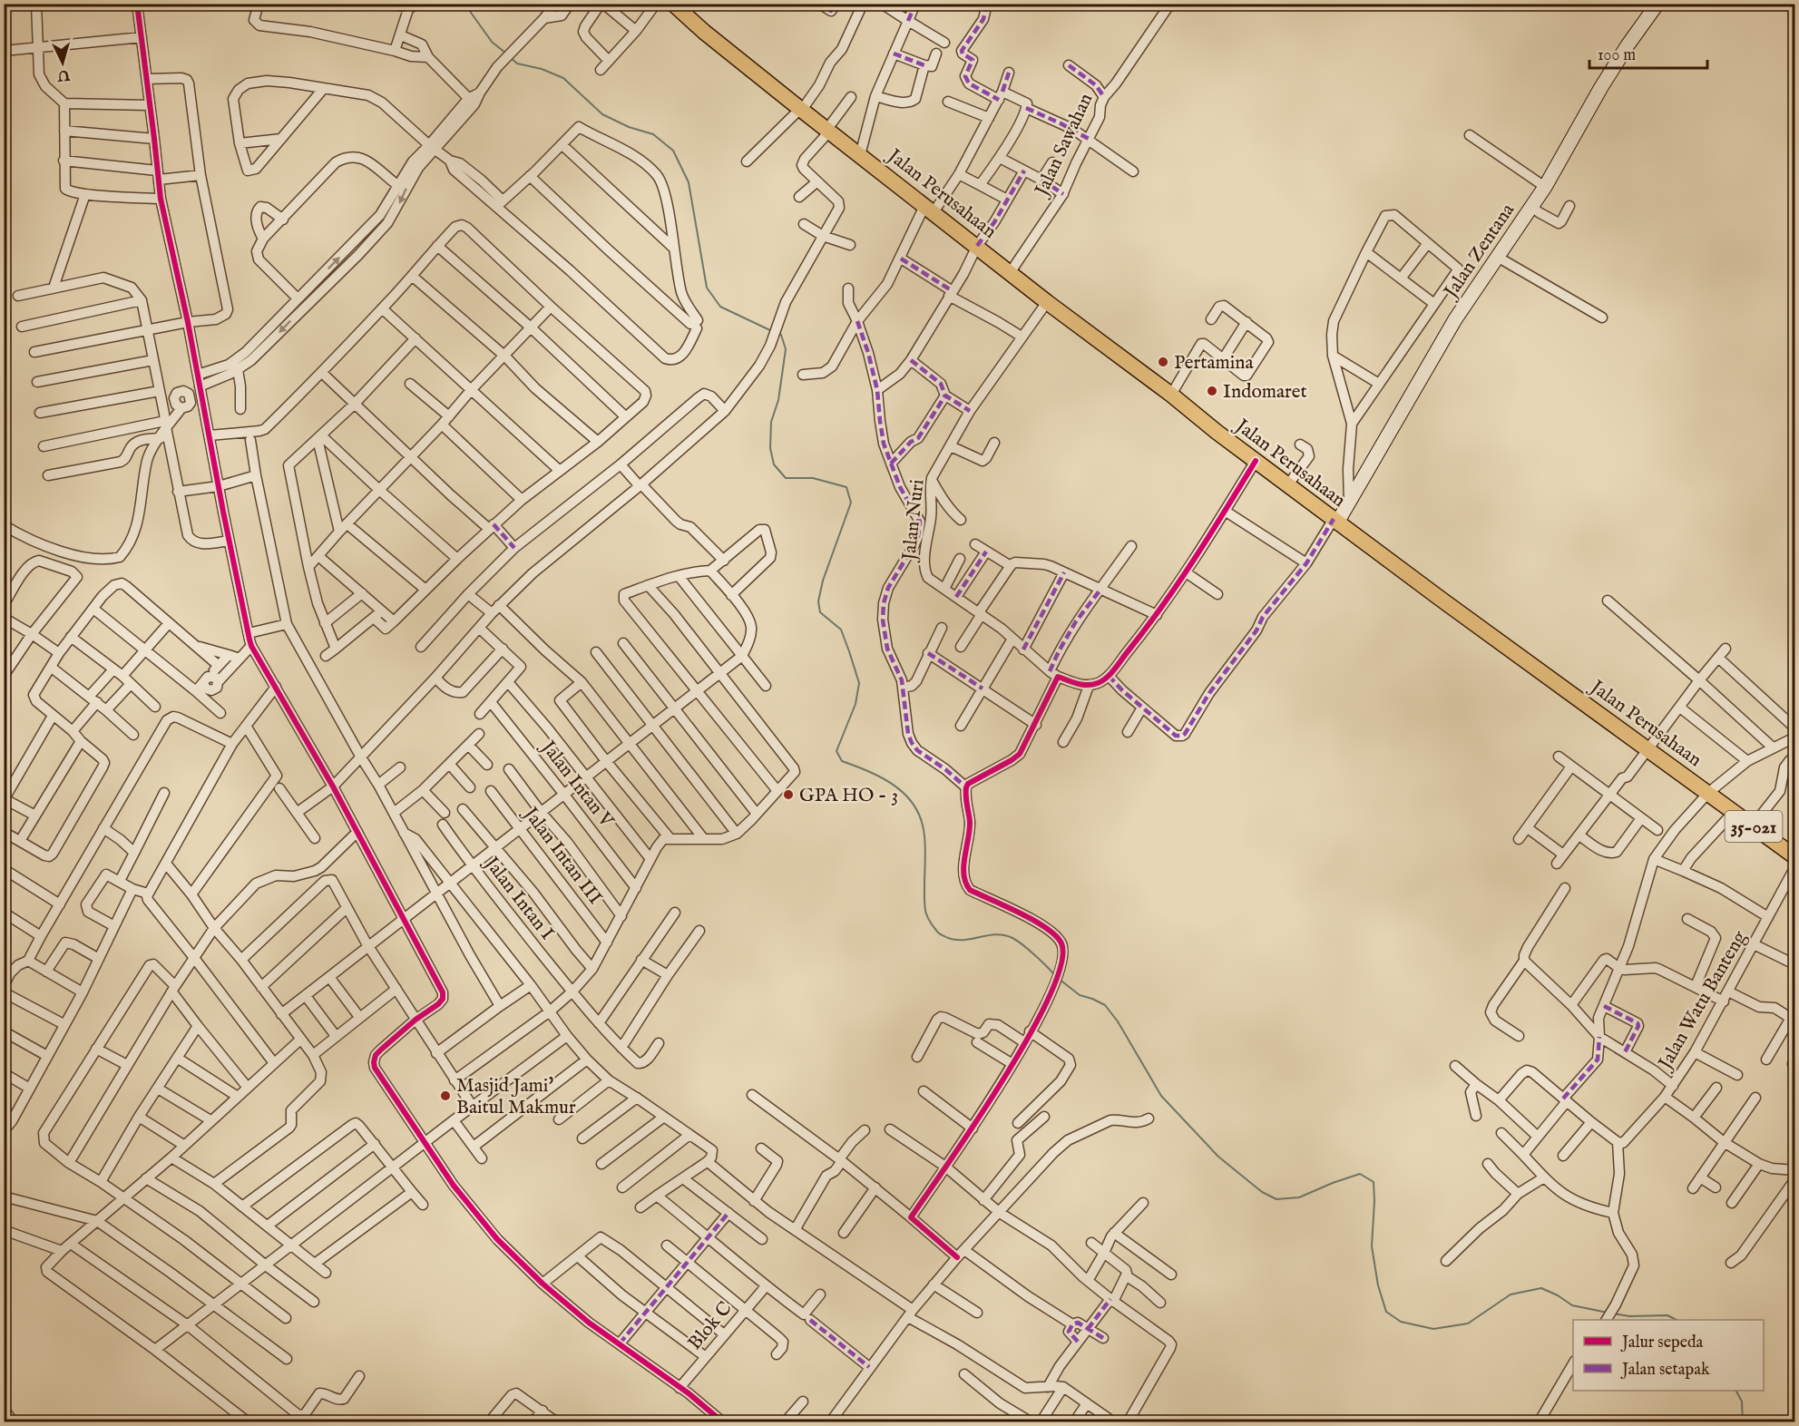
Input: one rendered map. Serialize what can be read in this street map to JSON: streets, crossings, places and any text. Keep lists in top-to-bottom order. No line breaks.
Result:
{"streets":{"main road":["Jalan Perusahaan","35-021"],"street":["Jalan Sawahan","Jalan Zentana","Jalan Nuri","Jalan Intan V","Jalan Intan III","Jalan Intan I","Jalan Watu Banteng","Blok C"]},"crossings":[["Jalan Sawahan","Jalan Perusahaan"],["Jalan Perusahaan","Jalan Zentana"],["Jalan Perusahaan","Jalan Nuri"]],"places":["Pertamina","Indomaret","GPA HO - 3","Masjid Jami' Baitul Makmur"],"legend":["Jalur sepeda","Jalan setapak"],"scale_bar":"100 m","north":"bottom"}
